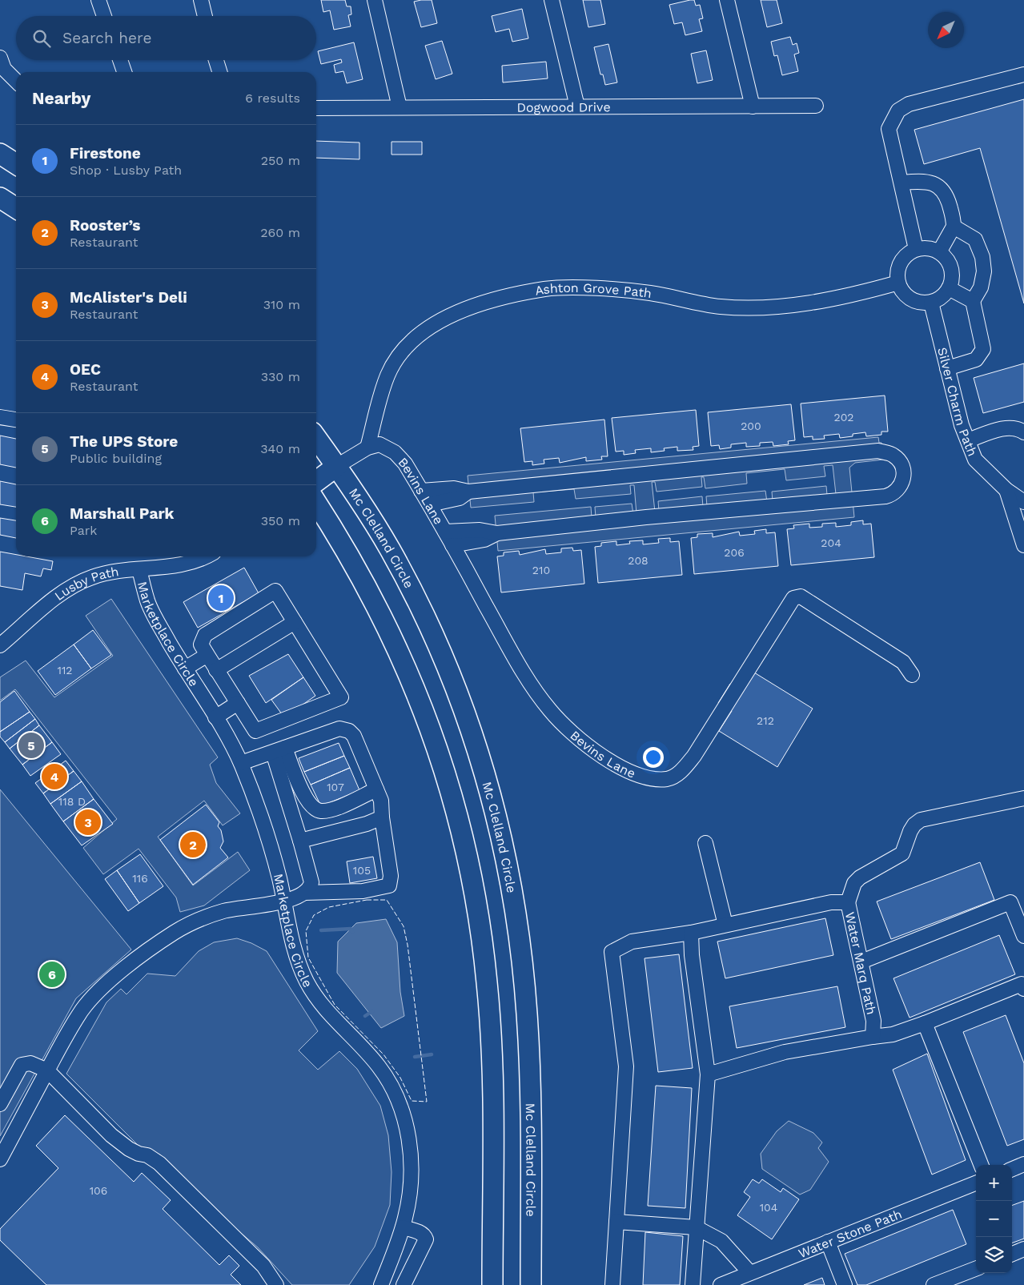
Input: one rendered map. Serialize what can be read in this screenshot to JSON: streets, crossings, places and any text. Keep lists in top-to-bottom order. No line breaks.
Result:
{"streets":{"highway":["Mc Clelland Circle"],"street":["Dogwood Drive","Ashton Grove Path","Silver Charm Path","Bevins Lane","Lusby Path","Marketplace Circle","Water Marq Path","Water Stone Path"]},"crossings":[["Ashton Grove Path","Silver Charm Path"],["Ashton Grove Path","Bevins Lane"],["Bevins Lane","Mc Clelland Circle"],["Lusby Path","Marketplace Circle"]],"house_numbers":["202","200","204","206","208","210","112","212","107","118 D","105","116","106","104"],"north":"bottom left","page":{"search":"Search here","heading":["Nearby","6 results"],"list":[{"mark":"1","name":"Firestone","note":"Shop · Lusby Path","value":"250 m"},{"mark":"2","name":"Rooster’s","note":"Restaurant","value":"260 m"},{"mark":"3","name":"McAlister's Deli","note":"Restaurant","value":"310 m"},{"mark":"4","name":"OEC","note":"Restaurant","value":"330 m"},{"mark":"5","name":"The UPS Store","note":"Public building","value":"340 m"},{"mark":"6","name":"Marshall Park","note":"Park","value":"350 m"}],"pins":["1","5","4","3","2","6"],"map_buttons":["+","−"]}}
